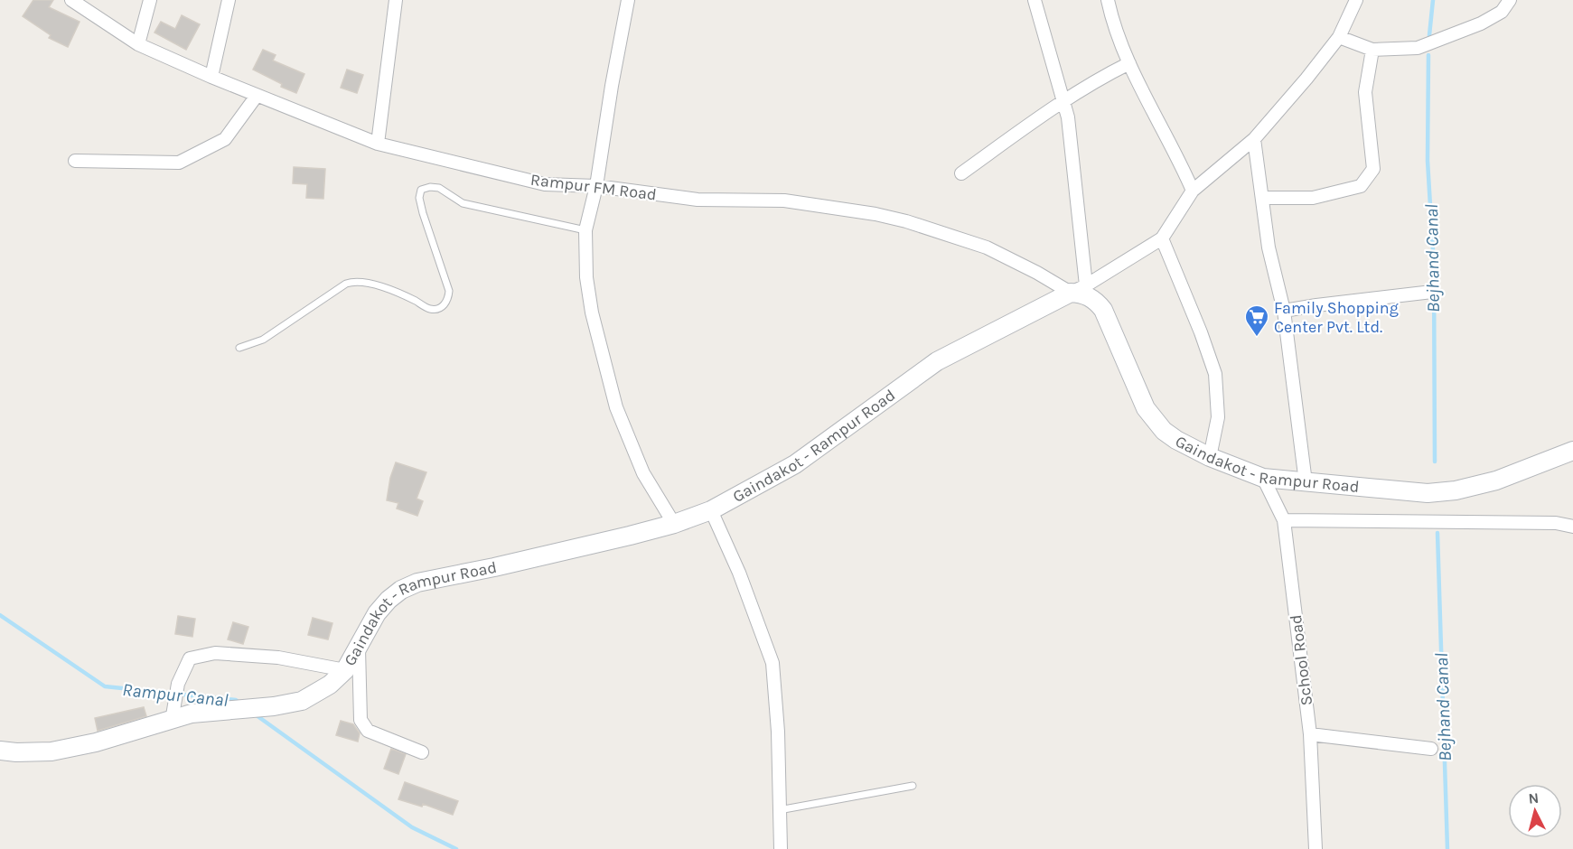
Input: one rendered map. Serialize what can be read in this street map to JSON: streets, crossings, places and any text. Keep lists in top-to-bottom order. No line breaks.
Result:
{"streets":{"main road":["Gaindakot - Rampur Road"],"street":["Rampur FM Road","School Road"]},"crossings":[["Rampur FM Road","Gaindakot - Rampur Road"],["Gaindakot - Rampur Road","School Road"]],"water":["Bejhand Canal","Rampur Canal"],"places":{"supermarket":["Family Shopping Center Pvt. Ltd."]},"north":"top"}
